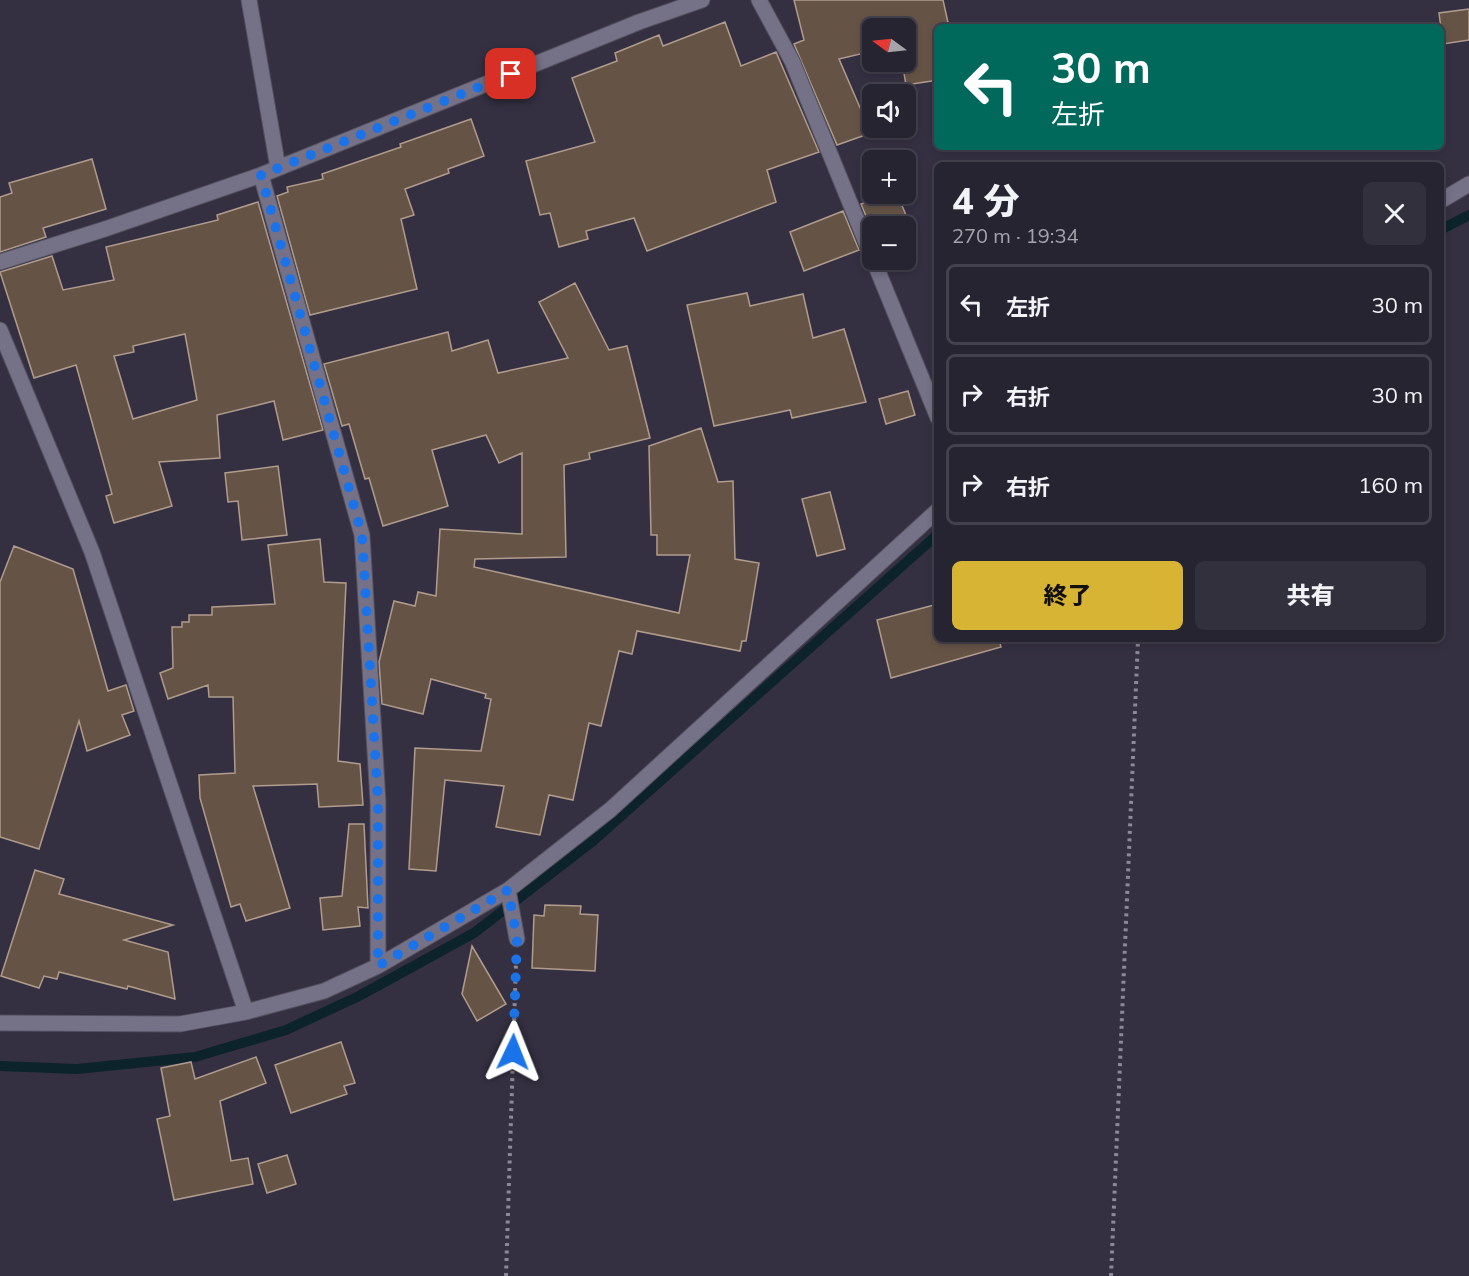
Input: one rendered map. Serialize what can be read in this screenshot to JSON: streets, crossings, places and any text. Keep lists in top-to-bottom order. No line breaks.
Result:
{"north":"left","page":{"map_buttons":["+","−"],"turn":["30 m","左折"],"heading":["4 分","270 m · 19:34"],"list":[{"name":"左折","value":"30 m"},{"name":"右折","value":"30 m"},{"name":"右折","value":"160 m"}],"buttons":["終了","共有"]}}
